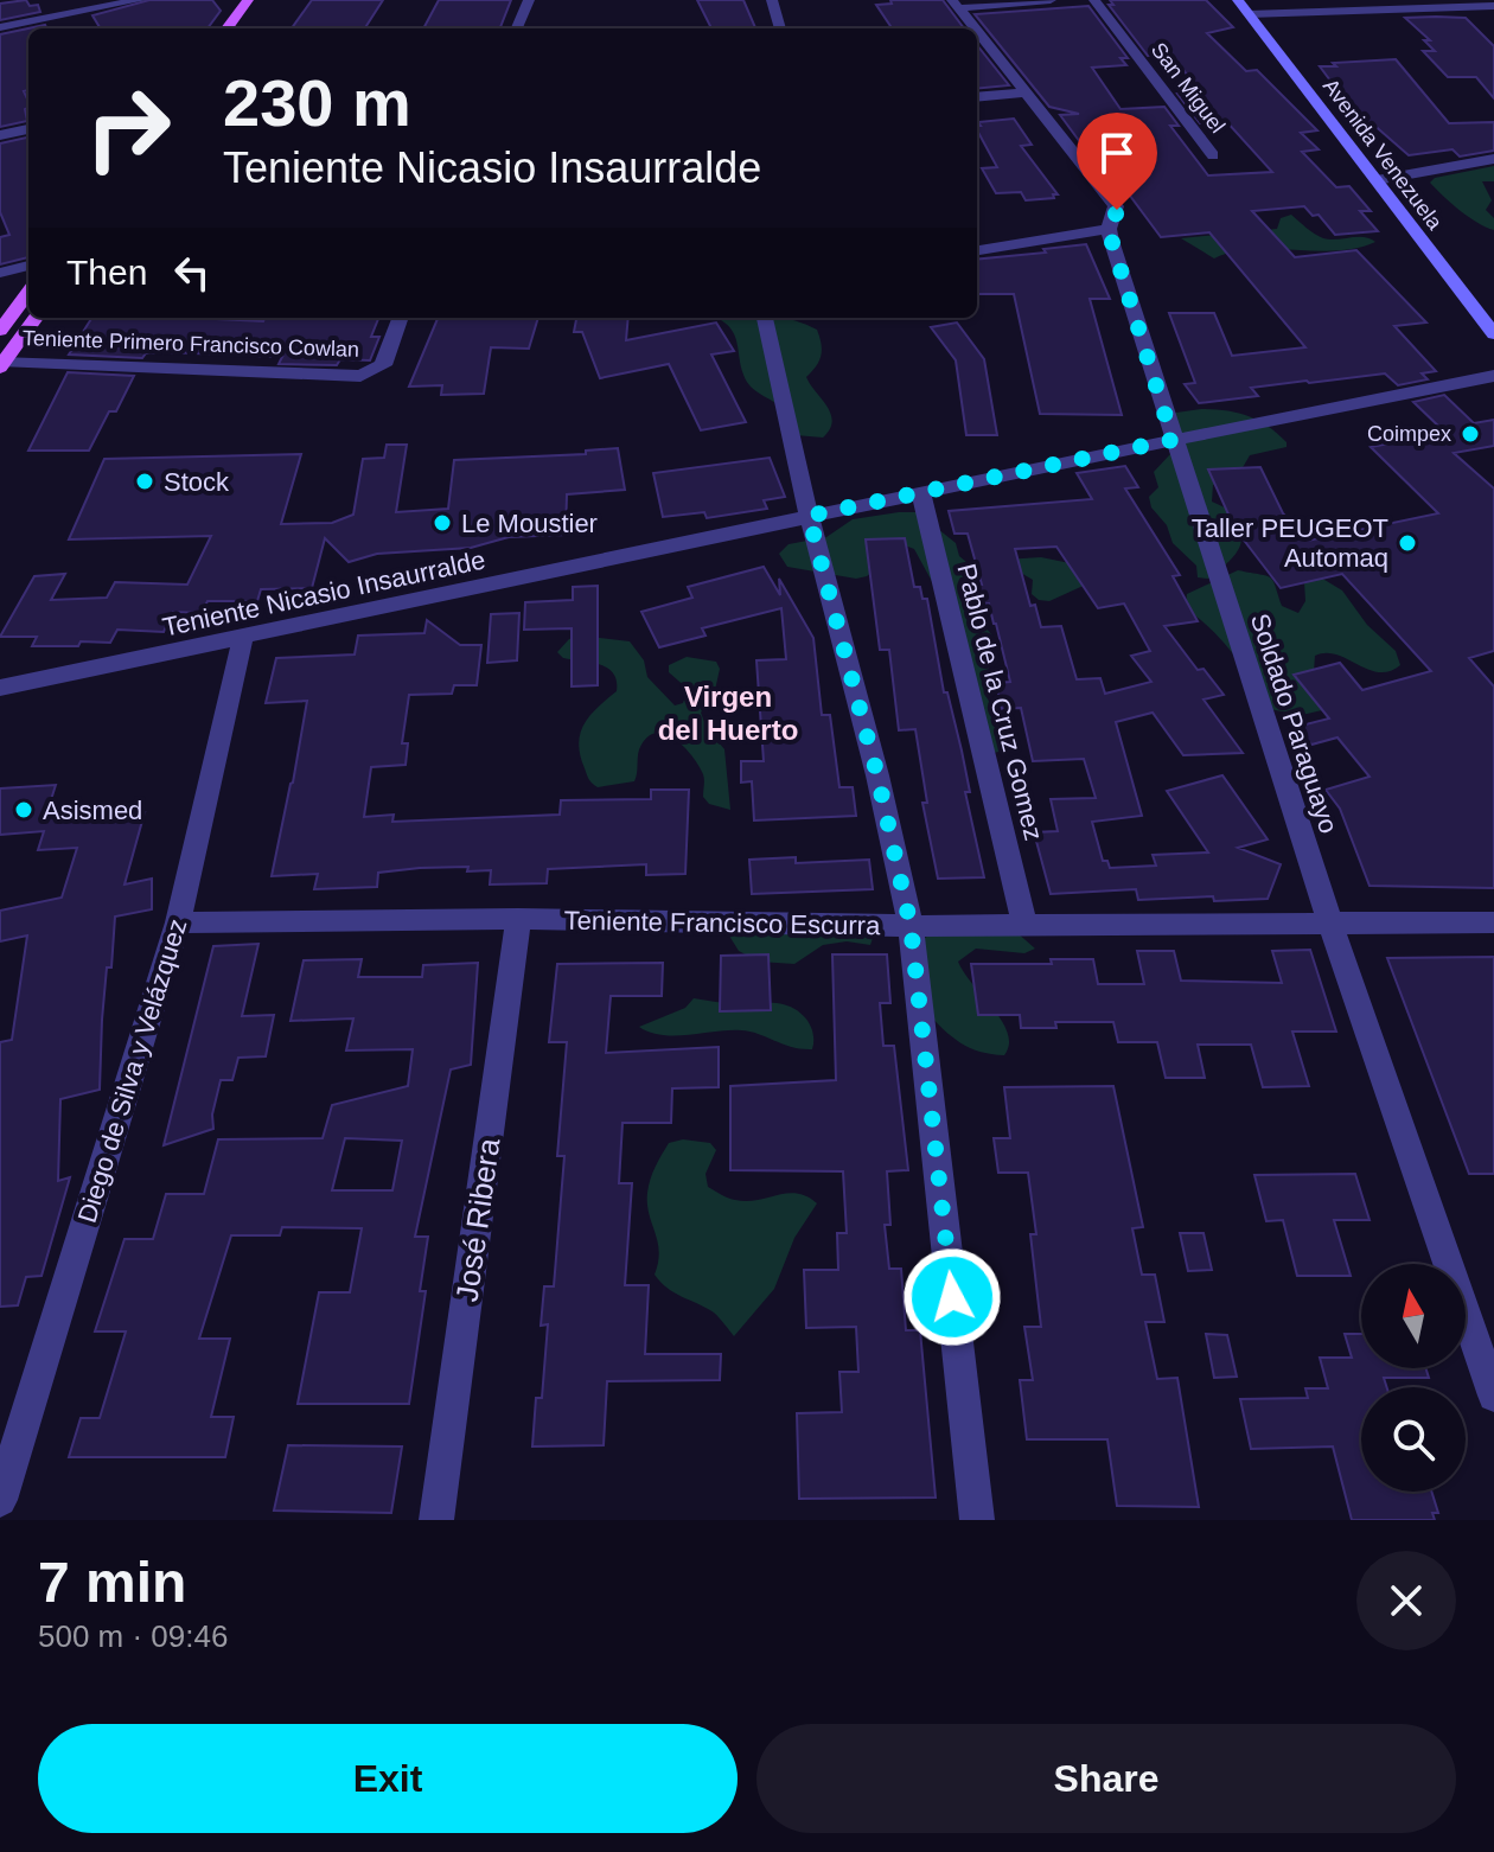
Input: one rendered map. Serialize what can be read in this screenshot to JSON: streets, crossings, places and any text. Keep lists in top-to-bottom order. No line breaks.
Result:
{"streets":{"main road":["Avenida Venezuela"],"street":["San Miguel","Teniente Primero Francisco Cowlan","Teniente Nicasio Insaurralde","Pablo de la Cruz Gomez","Soldado Paraguayo","Teniente Francisco Escurra","Diego de Silva y Velázquez","José Ribera"]},"crossings":[["Teniente Nicasio Insaurralde","Pablo de la Cruz Gomez"],["Teniente Nicasio Insaurralde","Soldado Paraguayo"],["Teniente Nicasio Insaurralde","Diego de Silva y Velázquez"],["Pablo de la Cruz Gomez","Teniente Francisco Escurra"],["Soldado Paraguayo","Teniente Francisco Escurra"],["Teniente Francisco Escurra","Diego de Silva y Velázquez"],["Teniente Francisco Escurra","José Ribera"]],"districts":["Virgen del Huerto"],"places":["Coimpex","Stock","Le Moustier","Taller PEUGEOT Automaq","Asismed"],"north":"top","page":{"turn":["230 m","Teniente Nicasio Insaurralde"],"then":"Then","heading":["7 min","500 m · 09:46"],"buttons":["Exit","Share"]}}
